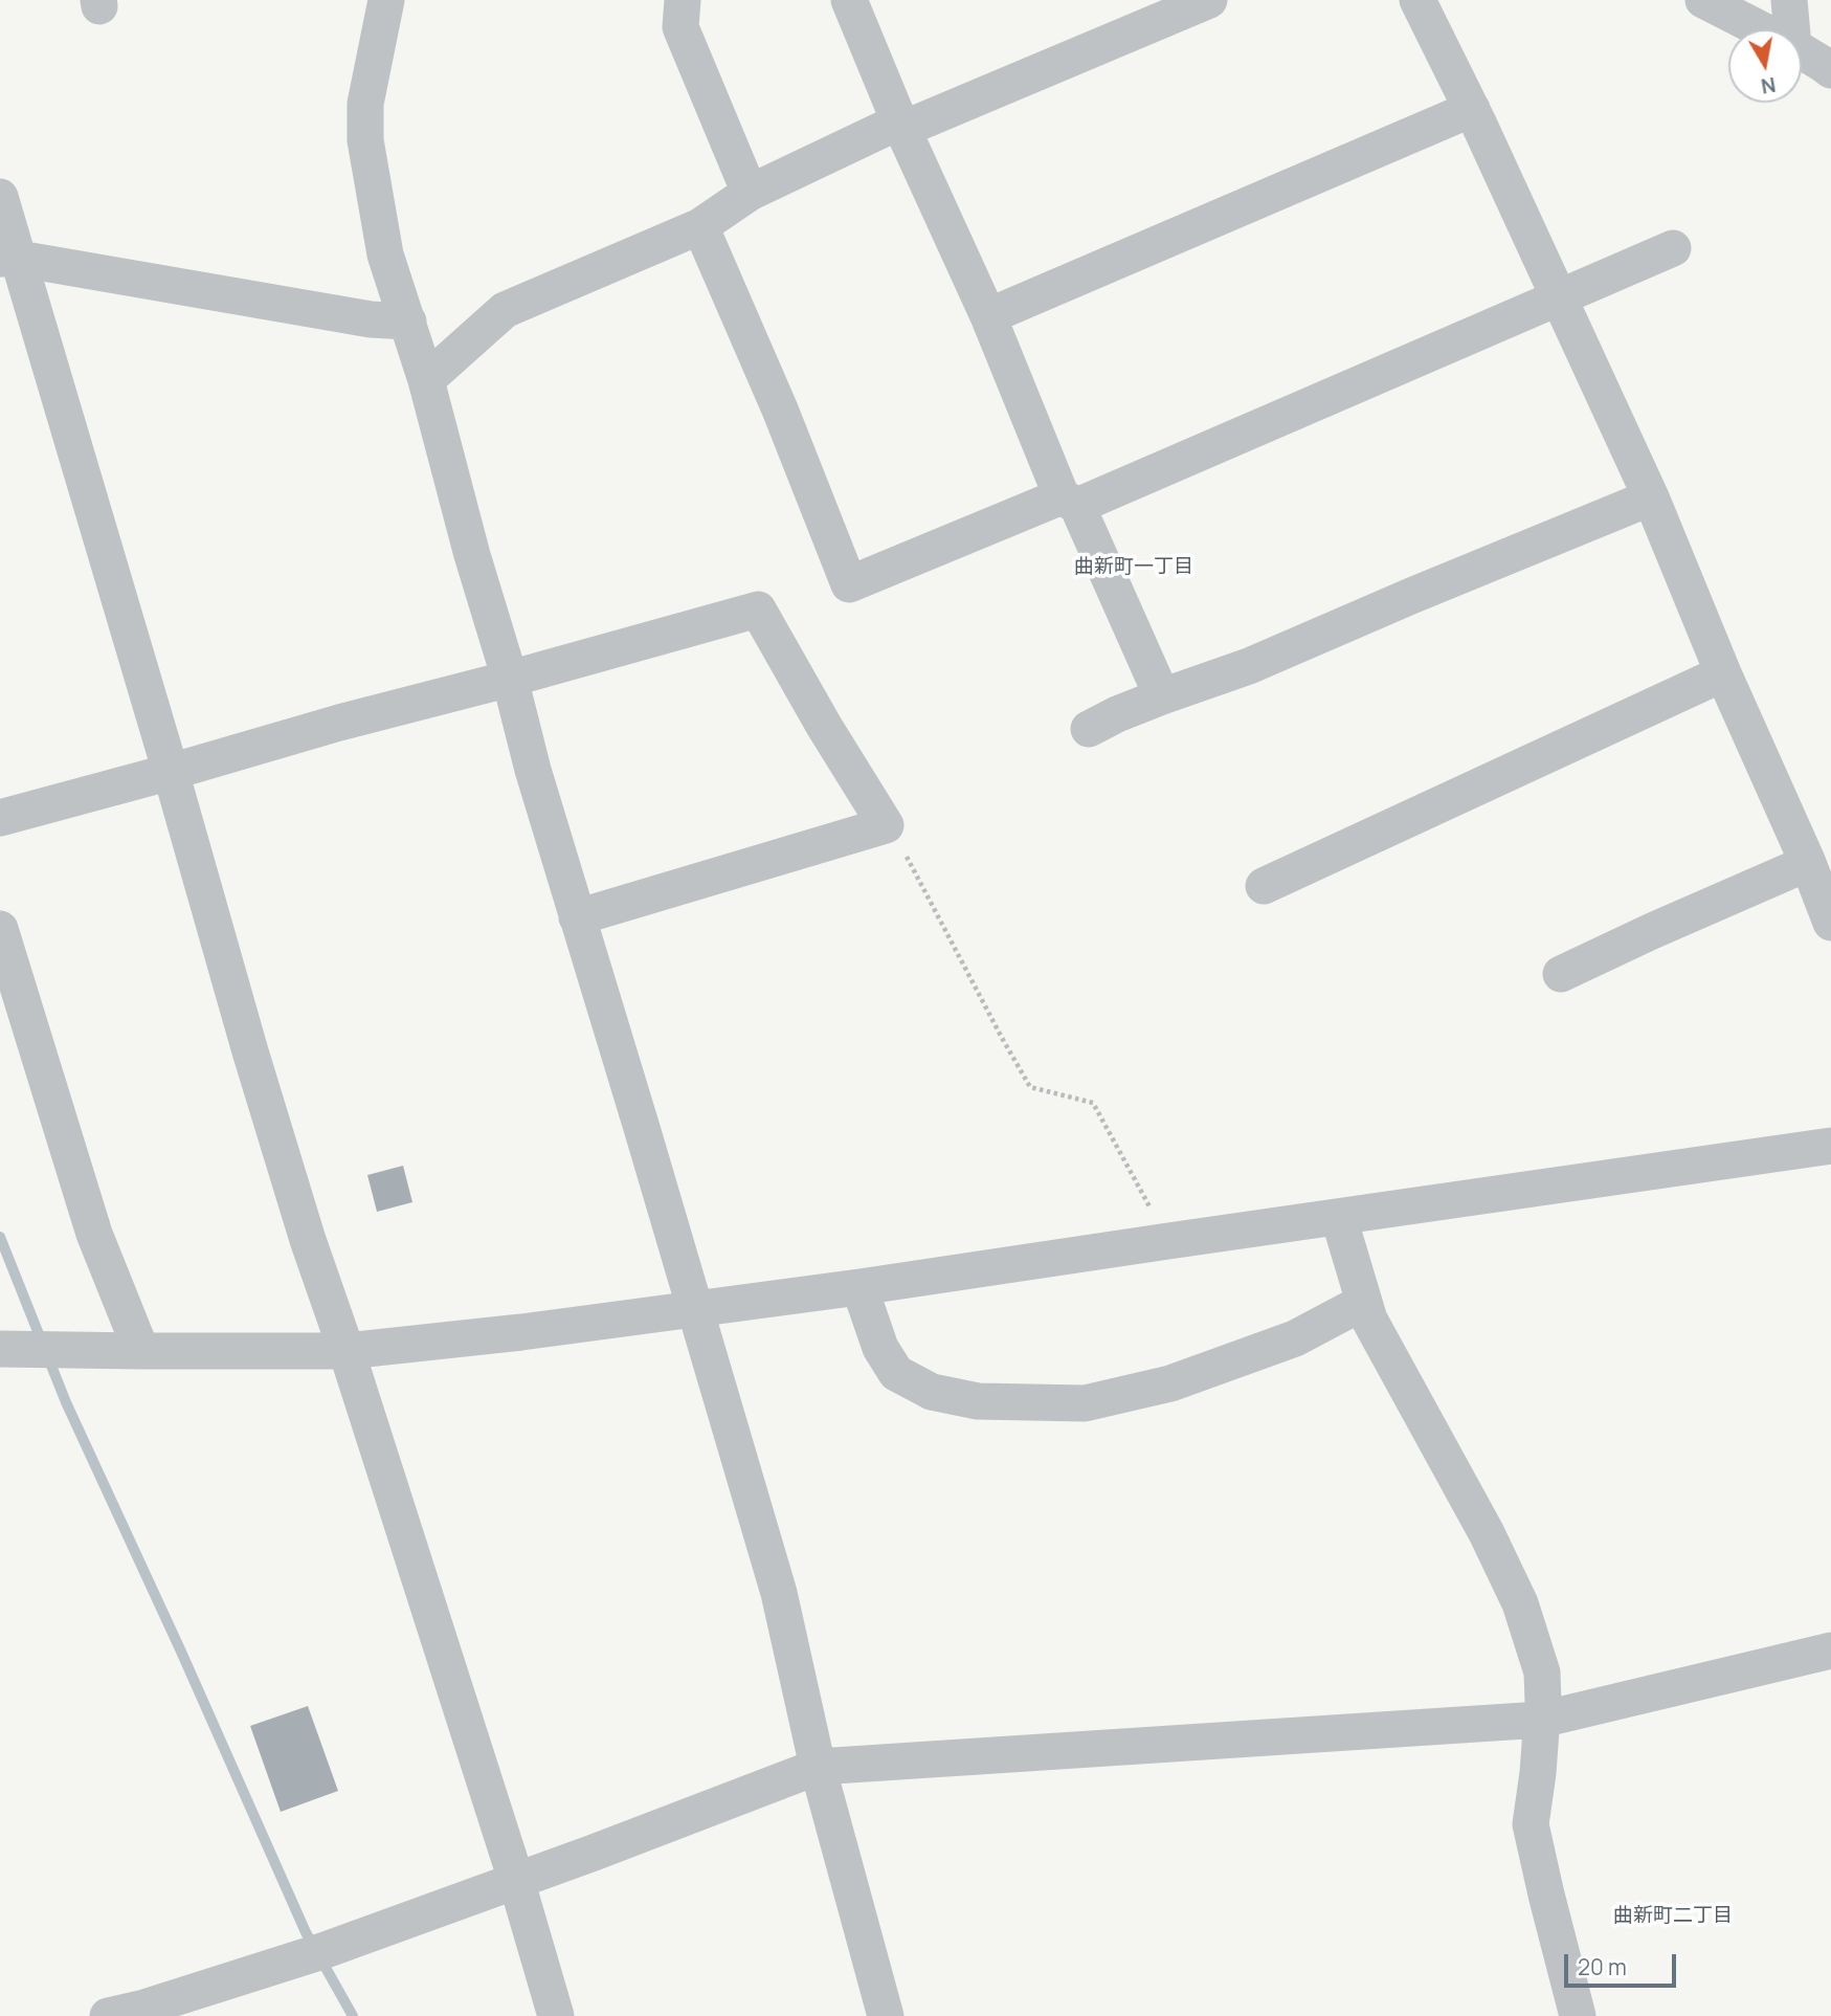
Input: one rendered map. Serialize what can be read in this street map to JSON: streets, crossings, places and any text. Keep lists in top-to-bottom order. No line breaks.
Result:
{"districts":["曲新町一丁目","曲新町二丁目"],"scale_bar":"20 m","north":"bottom"}
